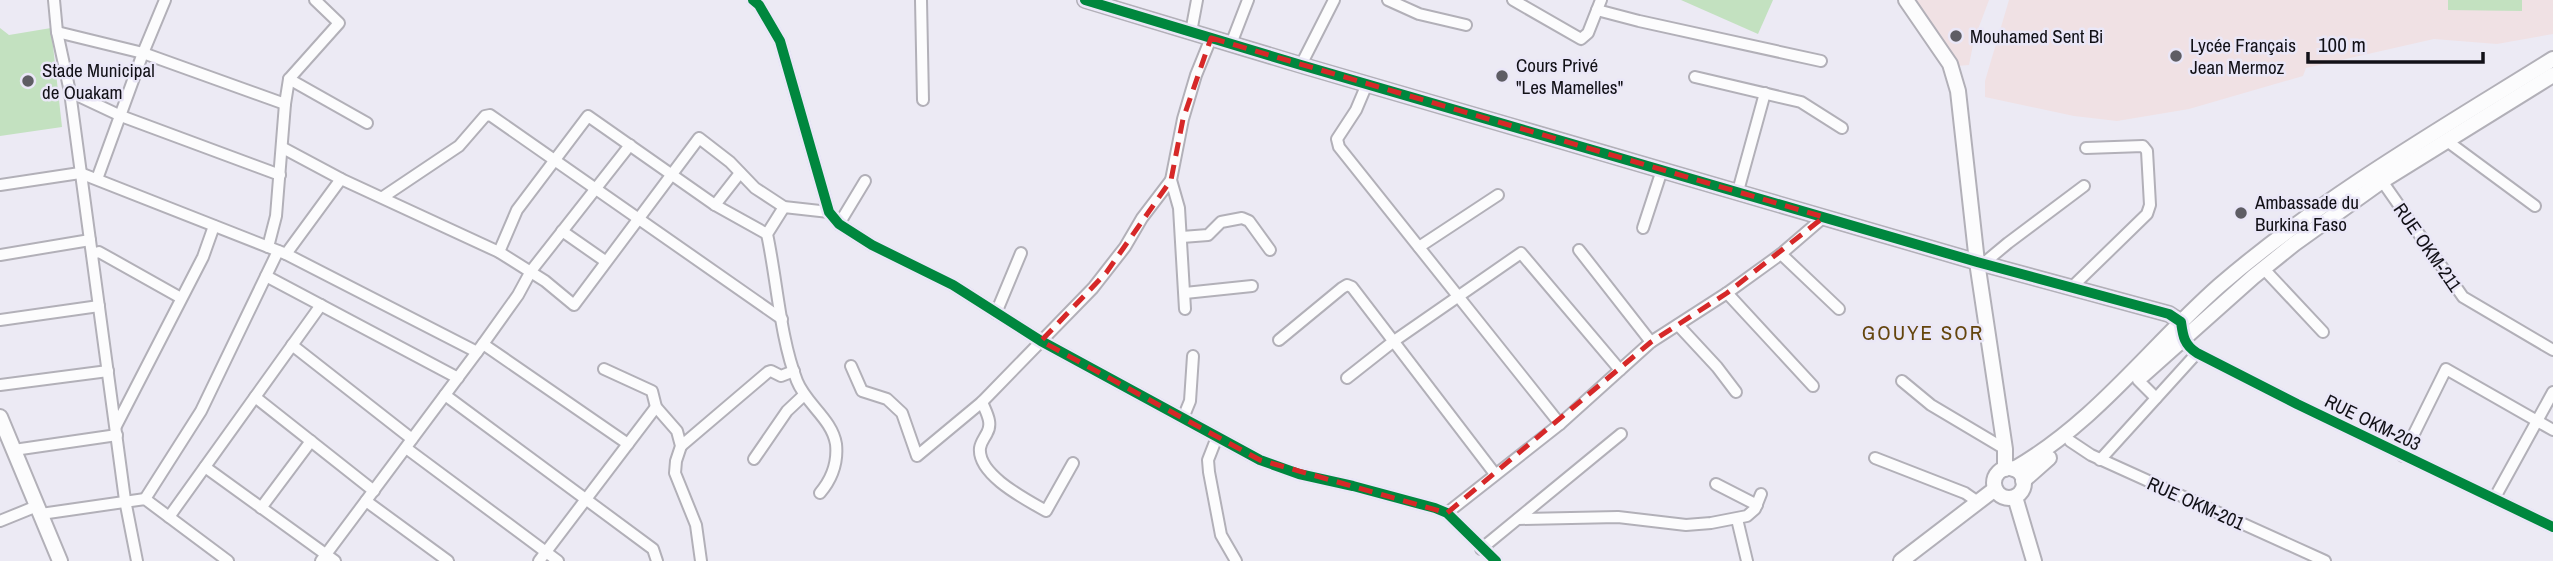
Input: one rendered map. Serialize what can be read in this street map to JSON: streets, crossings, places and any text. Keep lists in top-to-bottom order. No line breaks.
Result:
{"streets":{"street":["RUE OKM-211","RUE OKM-203","RUE OKM-201"]},"districts":["GOUYE SOR"],"places":["Mouhamed Sent Bi","Lycée Français Jean Mermoz","Cours Privé \"Les Mamelles\"","Stade Municipal de Ouakam","Ambassade du Burkina Faso"],"scale_bar":"100 m"}
